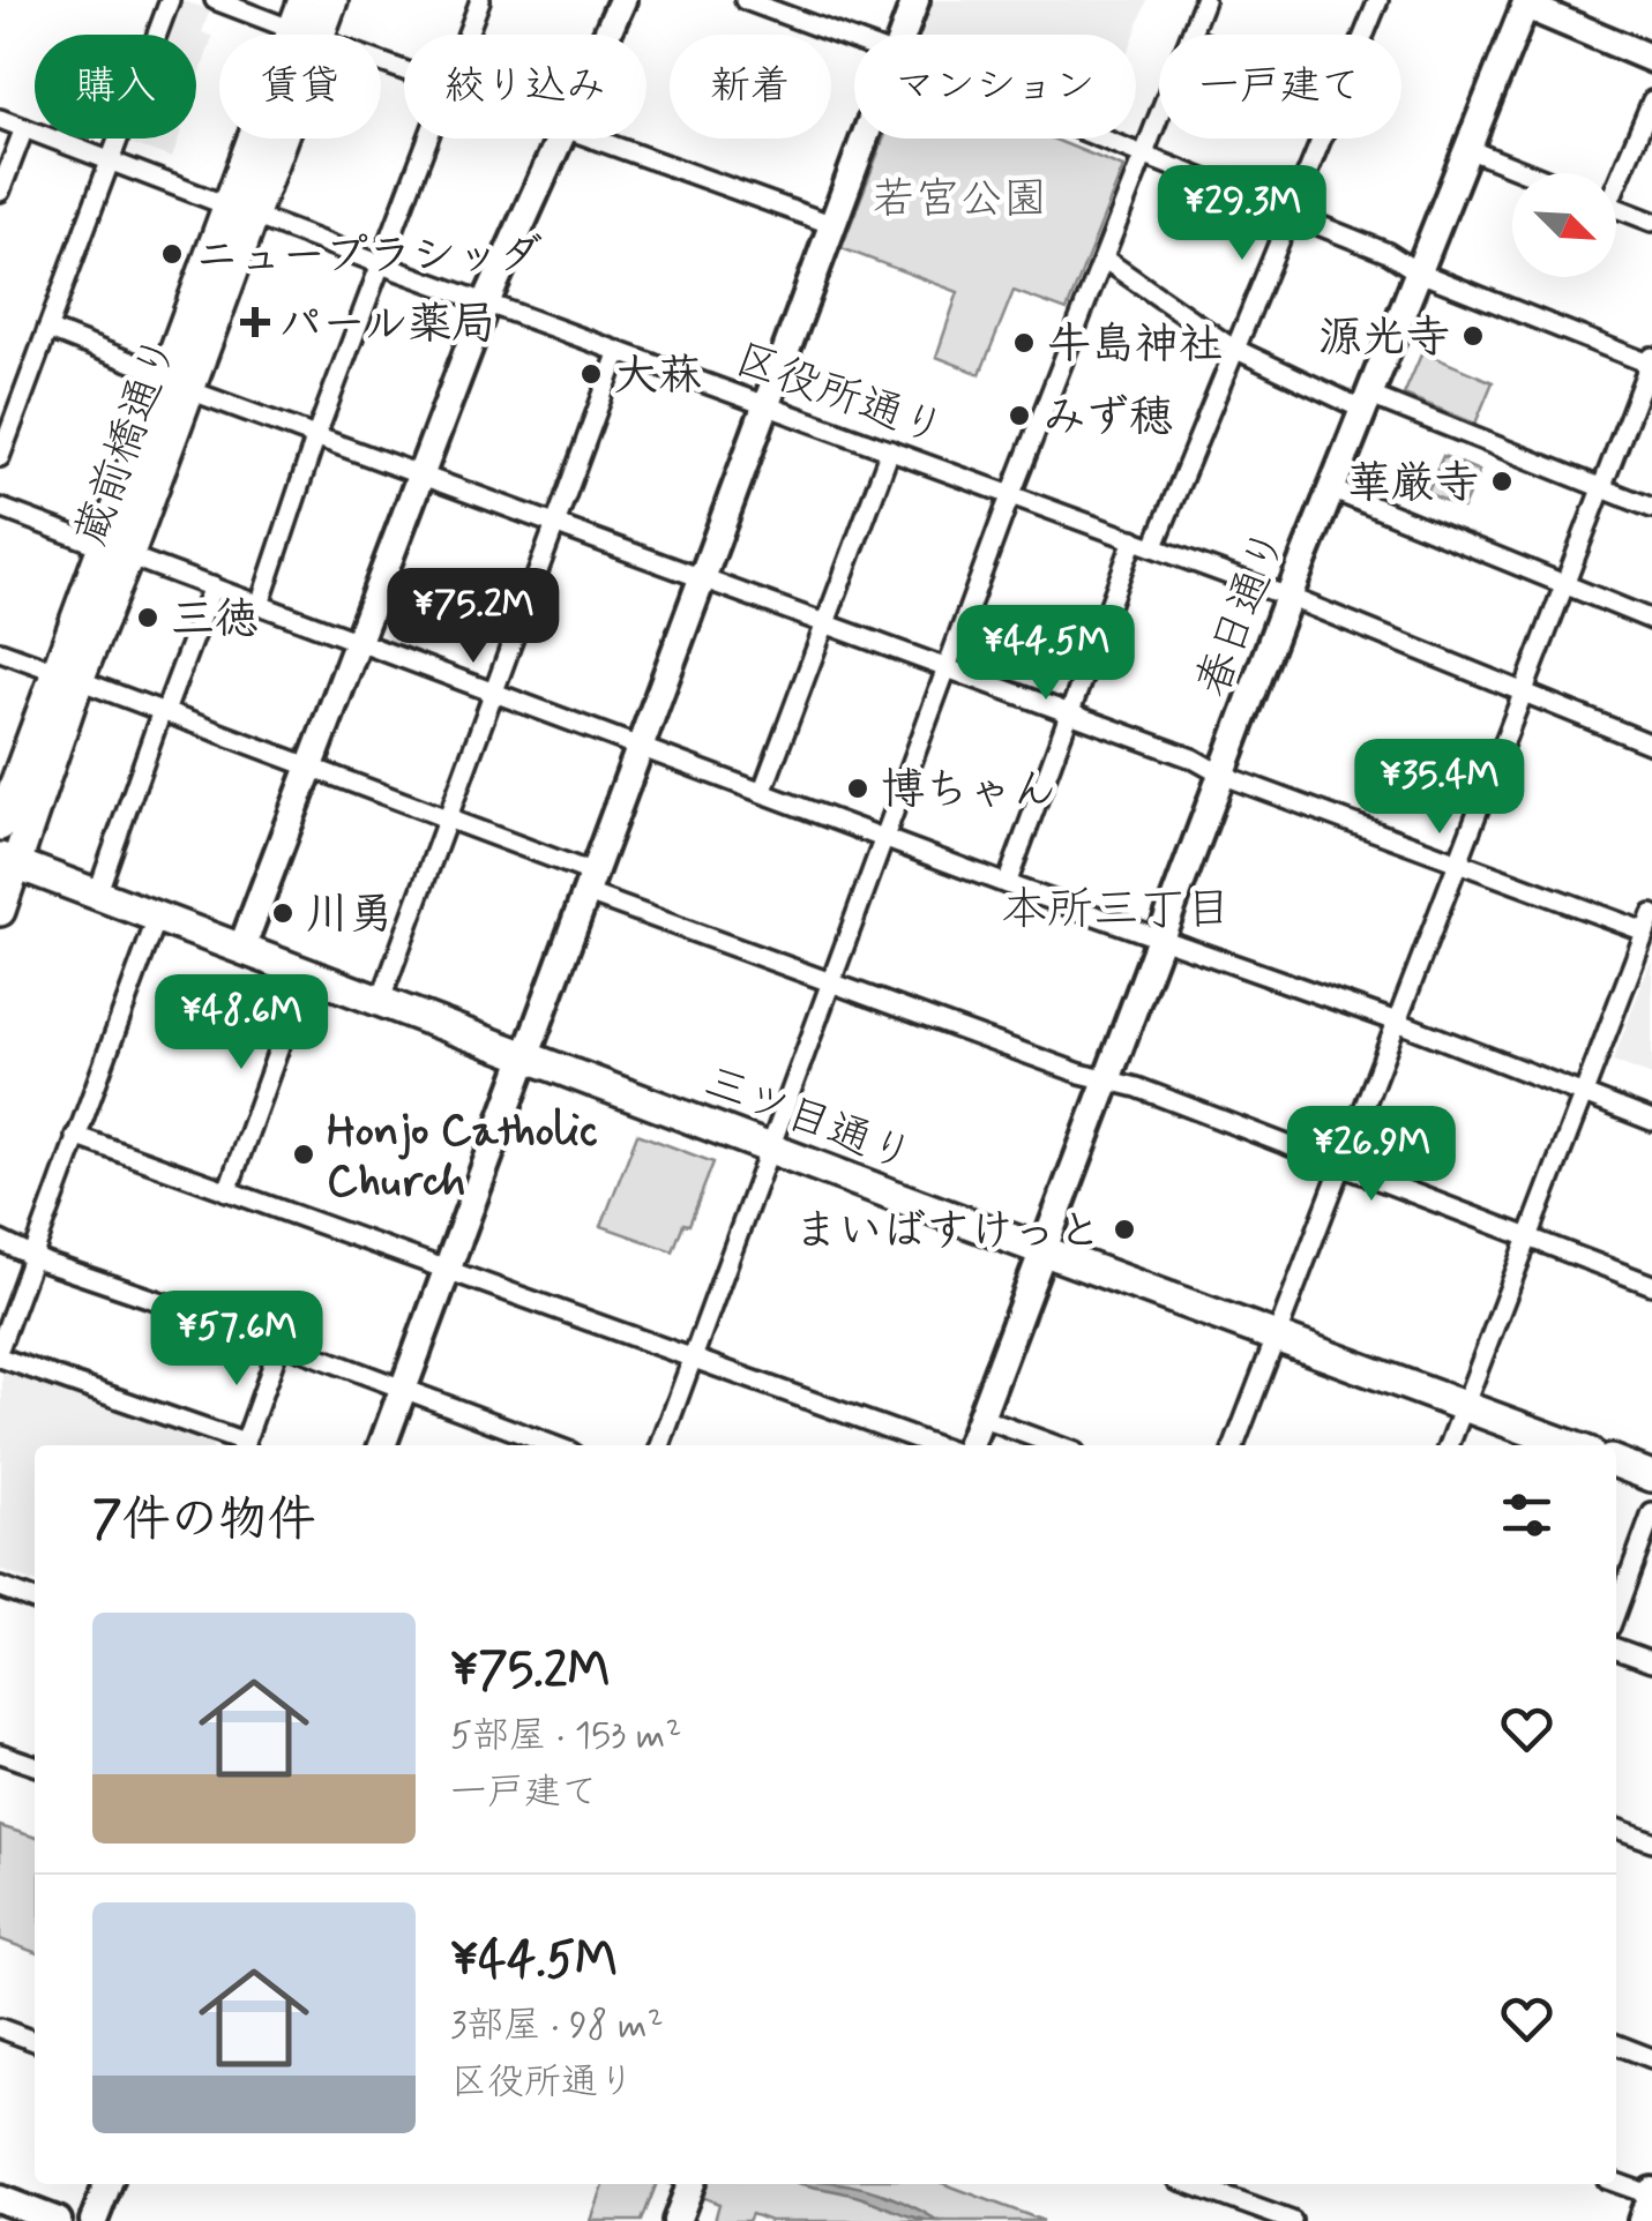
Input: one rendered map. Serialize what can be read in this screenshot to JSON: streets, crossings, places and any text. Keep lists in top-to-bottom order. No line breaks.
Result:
{"streets":{"main road":["蔵前橋通り","三ツ目通り"],"street":["区役所通り","春日通り"]},"crossings":[["区役所通り","蔵前橋通り"],["区役所通り","春日通り"],["蔵前橋通り","三ツ目通り"],["春日通り","三ツ目通り"]],"districts":["本所三丁目"],"parks":["若宮公園"],"places":{"other":["ニュープラシッダ","源光寺","牛島神社","大菻","みず穂","華厳寺","三徳","博ちゃん","川勇","Honjo Catholic Church","まいばすけっと"],"health":["パール薬局"]},"north":"bottom right","page":{"chip":["購入","賃貸","絞り込み","新着","マンション","一戸建て"],"price":["¥29.3M","¥75.2M","¥44.5M","¥35.4M","¥48.6M","¥26.9M","¥57.6M"],"heading":"7件の物件","list":[{"name":"¥75.2M","note":"5部屋 · 153 m² · 一戸建て"},{"name":"¥44.5M","note":"3部屋 · 98 m² · 区役所通り"}]}}
